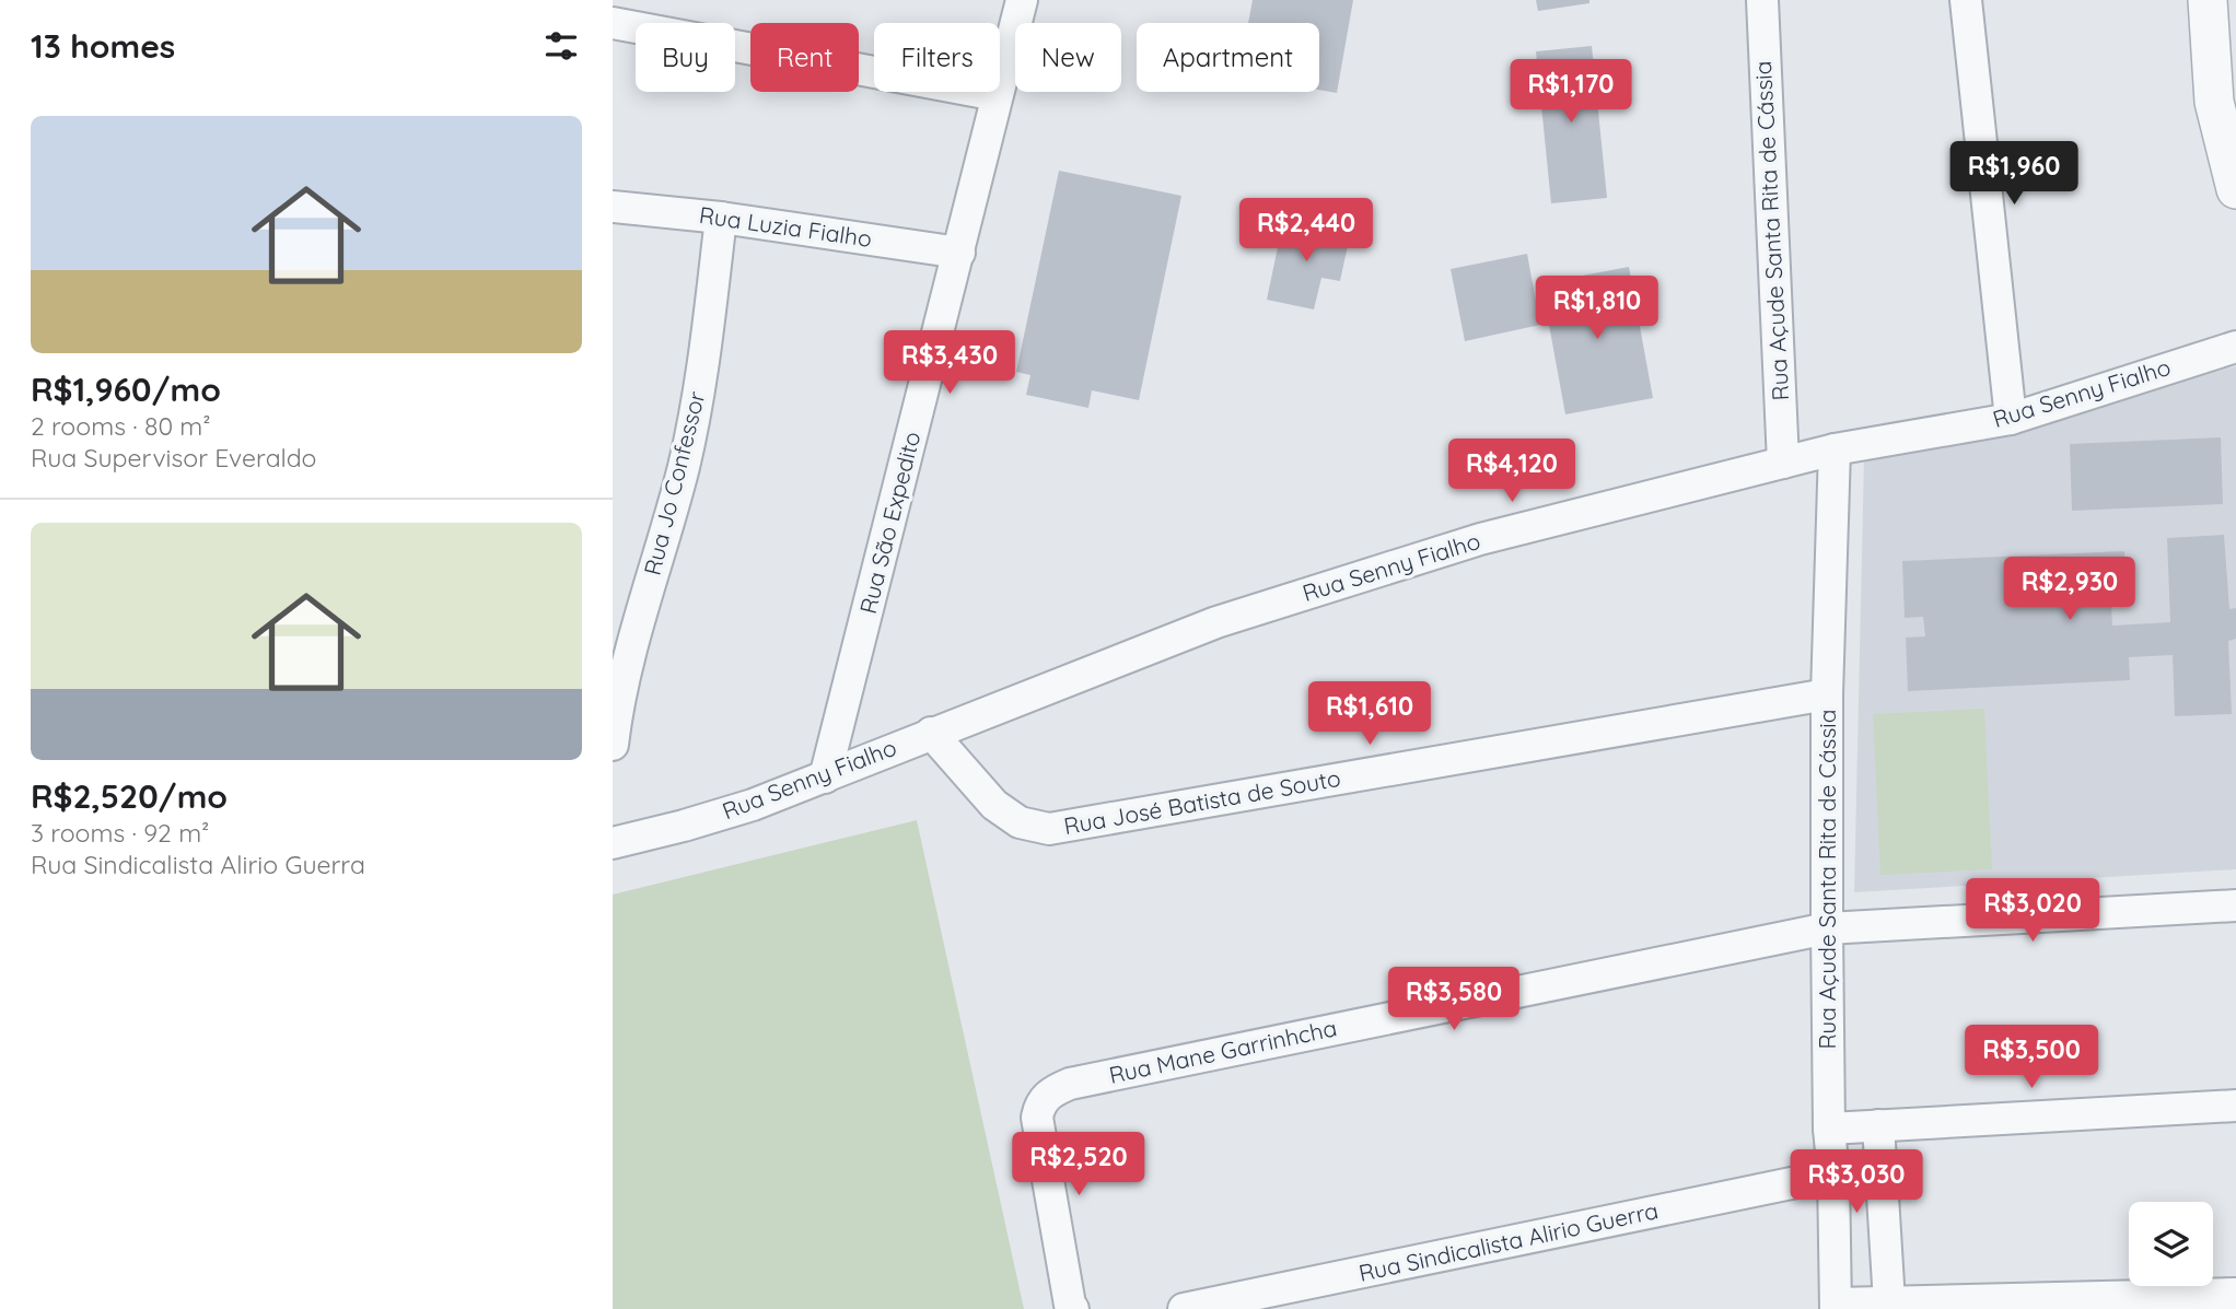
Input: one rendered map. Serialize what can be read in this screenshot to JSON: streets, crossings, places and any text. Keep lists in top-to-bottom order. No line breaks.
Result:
{"streets":{"street":["Rua Luzia Fialho","Rua Açude Santa Rita de Cássia","Rua Senny Fialho","Rua Jo Confessor","Rua São Expedito","Rua José Batista de Souto","Rua Mane Garrinhcha","Rua Sindicalista Alirio Guerra"]},"crossings":[["Rua Luzia Fialho","Rua Jo Confessor"],["Rua Luzia Fialho","Rua São Expedito"],["Rua Açude Santa Rita de Cássia","Rua Senny Fialho"],["Rua Açude Santa Rita de Cássia","Rua José Batista de Souto"],["Rua Açude Santa Rita de Cássia","Rua Mane Garrinhcha"],["Rua Açude Santa Rita de Cássia","Rua Sindicalista Alirio Guerra"],["Rua Senny Fialho","Rua São Expedito"],["Rua Senny Fialho","Rua José Batista de Souto"]],"page":{"heading":"13 homes","chip":["Buy","Rent","Filters","New","Apartment"],"price":["R$1,170","R$1,960","R$2,440","R$1,810","R$3,430","R$4,120","R$2,930","R$1,610","R$3,020","R$3,580","R$3,500","R$2,520","R$3,030"],"list":[{"name":"R$1,960/mo","note":"2 rooms · 80 m² · Rua Supervisor Everaldo"},{"name":"R$2,520/mo","note":"3 rooms · 92 m² · Rua Sindicalista Alirio Guerra"}]}}
